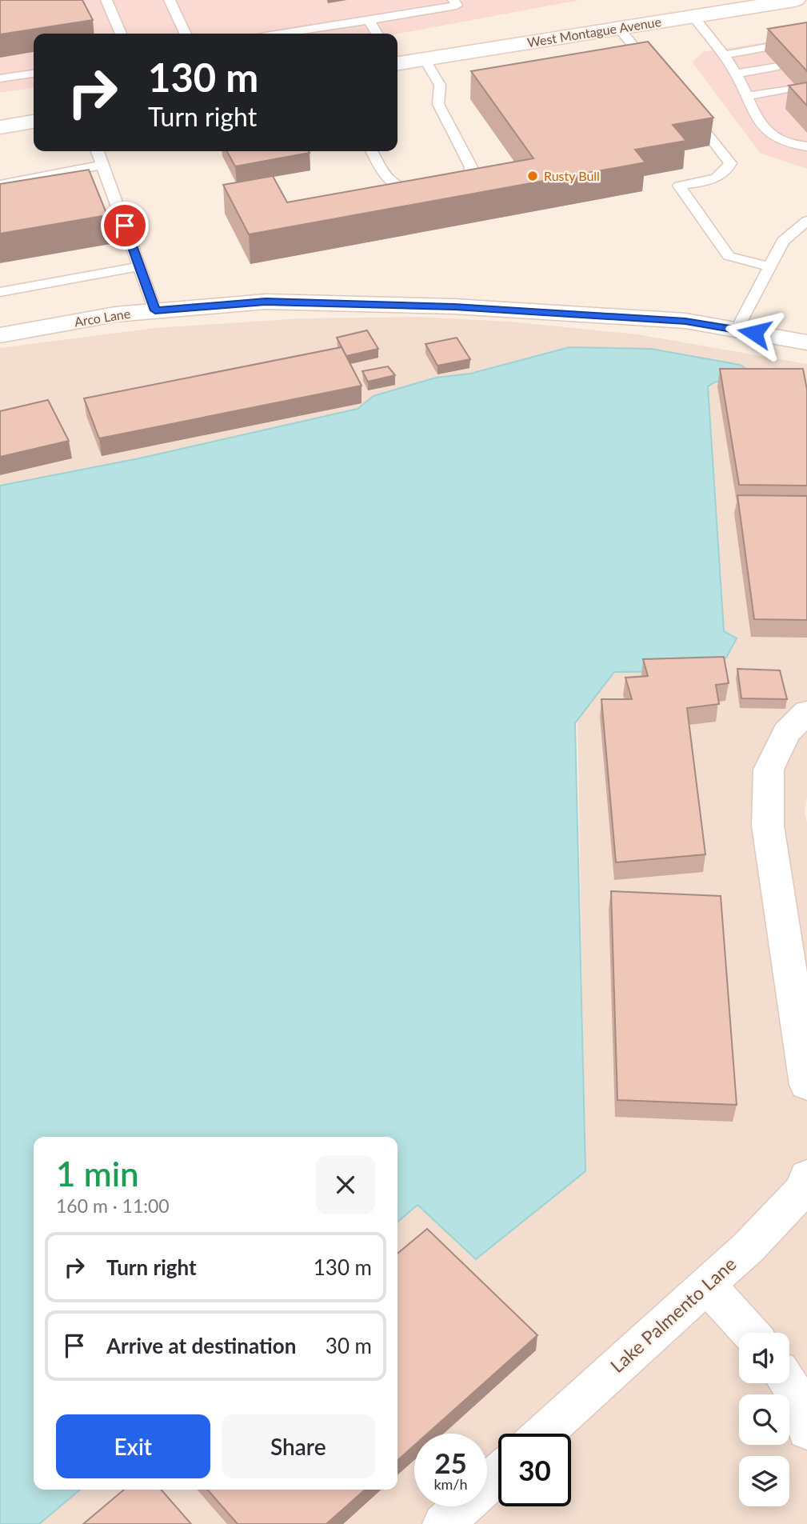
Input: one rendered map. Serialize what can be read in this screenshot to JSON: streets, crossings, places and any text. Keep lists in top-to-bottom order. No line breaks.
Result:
{"streets":{"street":["West Montague Avenue","Arco Lane","Lake Palmento Lane"]},"places":["Rusty Bull"],"page":{"turn":["130 m","Turn right"],"heading":["1 min","160 m · 11:00"],"list":[{"name":"Turn right","value":"130 m"},{"name":"Arrive at destination","value":"30 m"}],"buttons":["Exit","Share"],"speed":"25 km/h","limit":"30"}}
